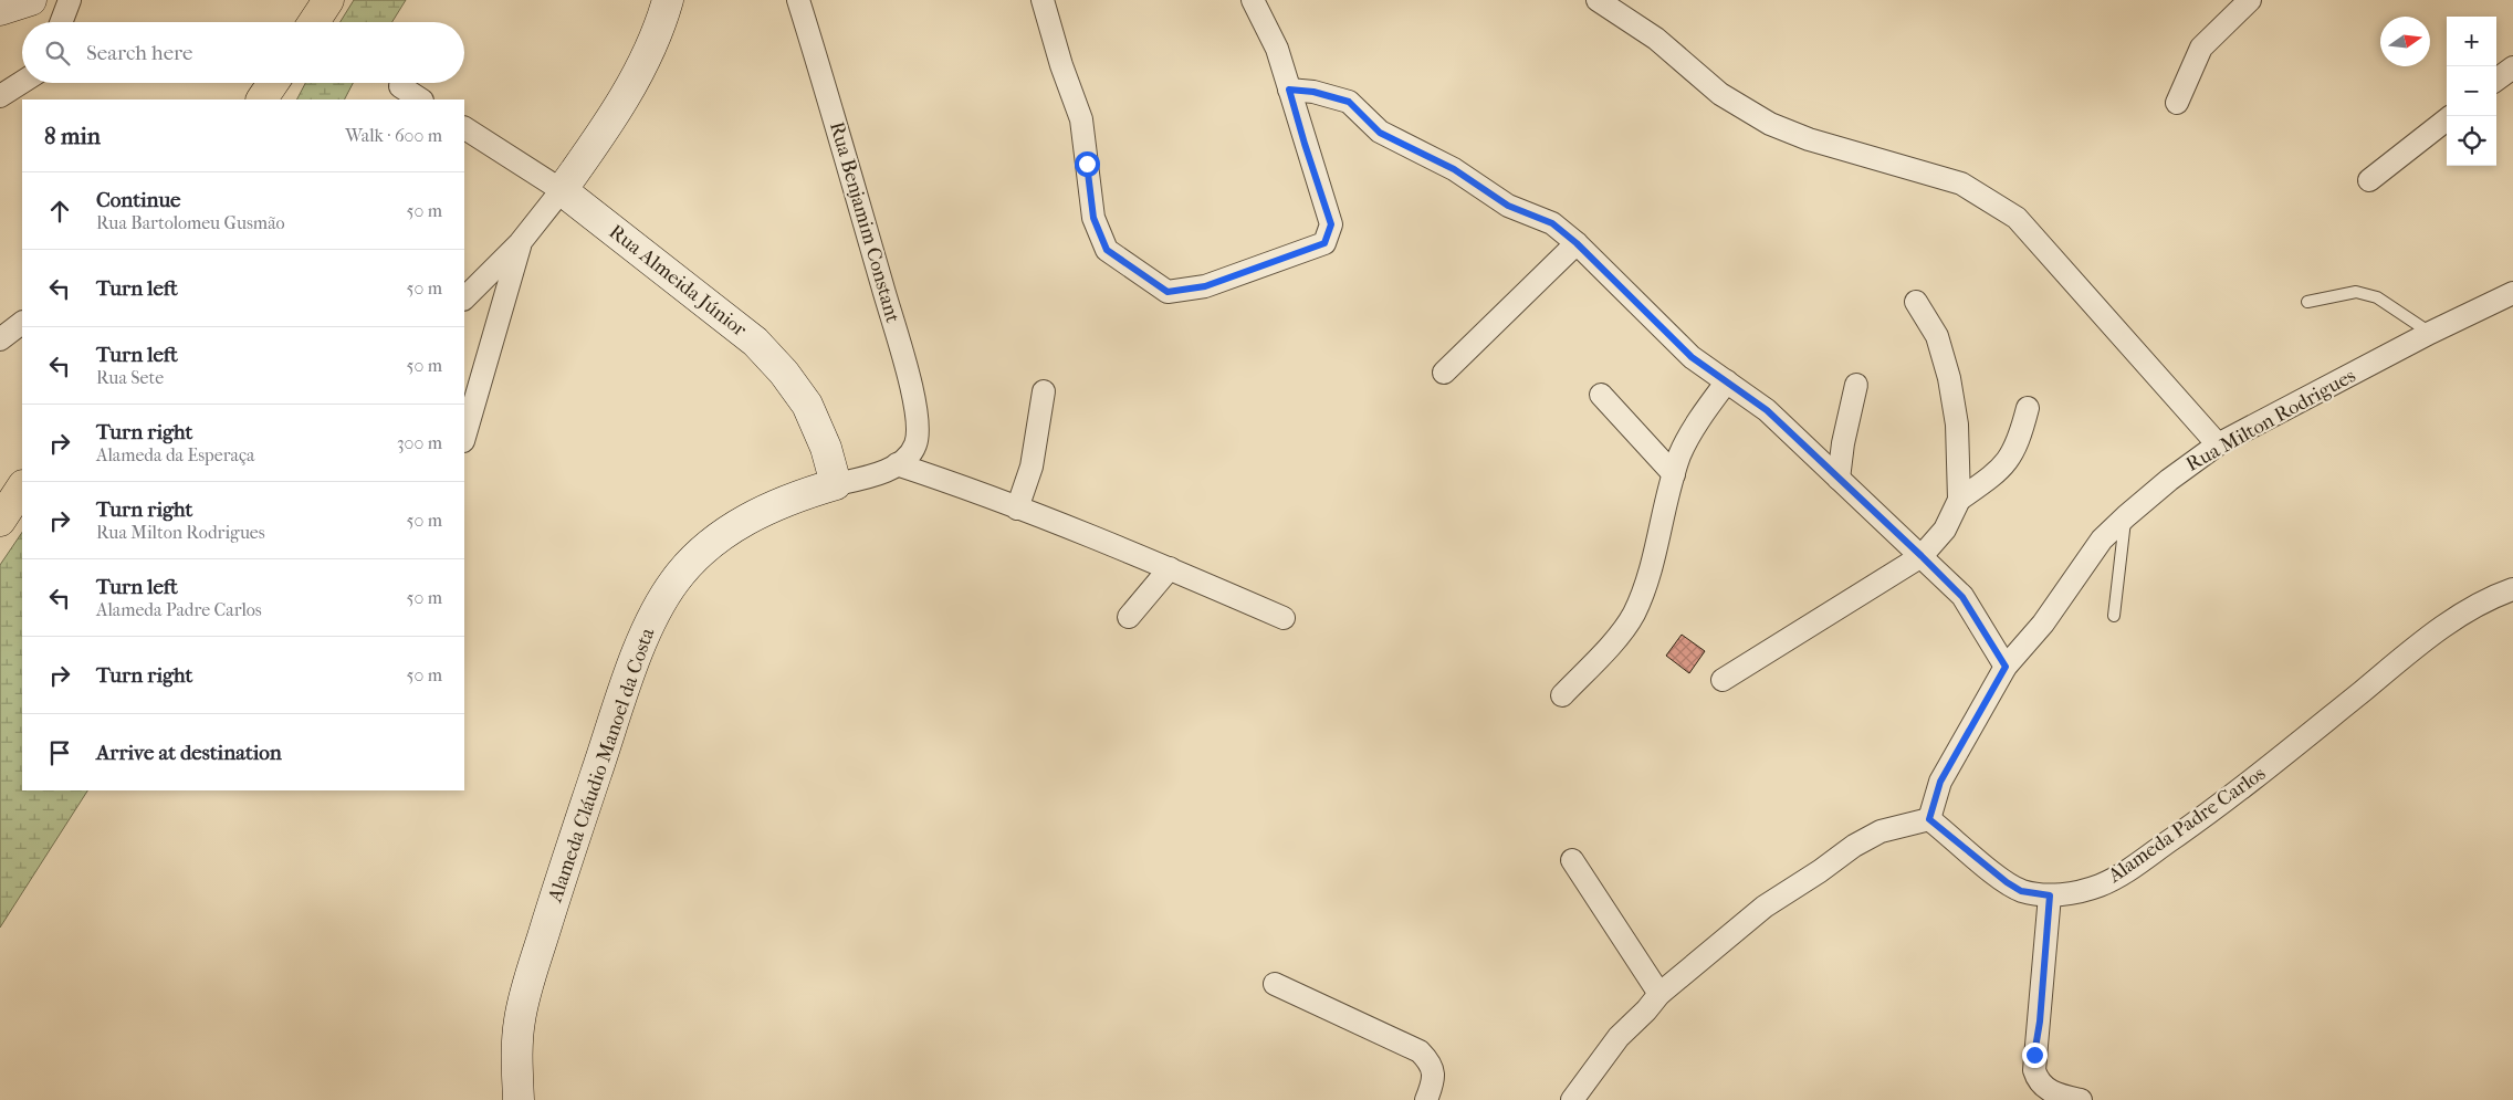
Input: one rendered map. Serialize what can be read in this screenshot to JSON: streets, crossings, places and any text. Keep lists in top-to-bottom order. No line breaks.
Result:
{"streets":{"street":["Rua Benjamim Constant","Rua Almeida Júnior","Rua Milton Rodrigues","Alameda Cláudio Manoel da Costa","Alameda Padre Carlos"]},"crossings":[["Rua Benjamim Constant","Alameda Cláudio Manoel da Costa"],["Rua Almeida Júnior","Alameda Cláudio Manoel da Costa"],["Rua Milton Rodrigues","Alameda Padre Carlos"]],"north":"right","page":{"map_buttons":["+","−"],"search":"Search here","heading":["8 min","Walk · 600 m"],"list":[["Continue","Rua Bartolomeu Gusmão","50 m"],["Turn left","50 m"],["Turn left","Rua Sete","50 m"],["Turn right","Alameda da Esperaça","300 m"],["Turn right","Rua Milton Rodrigues","50 m"],["Turn left","Alameda Padre Carlos","50 m"],["Turn right","50 m"],"Arrive at destination"]}}
